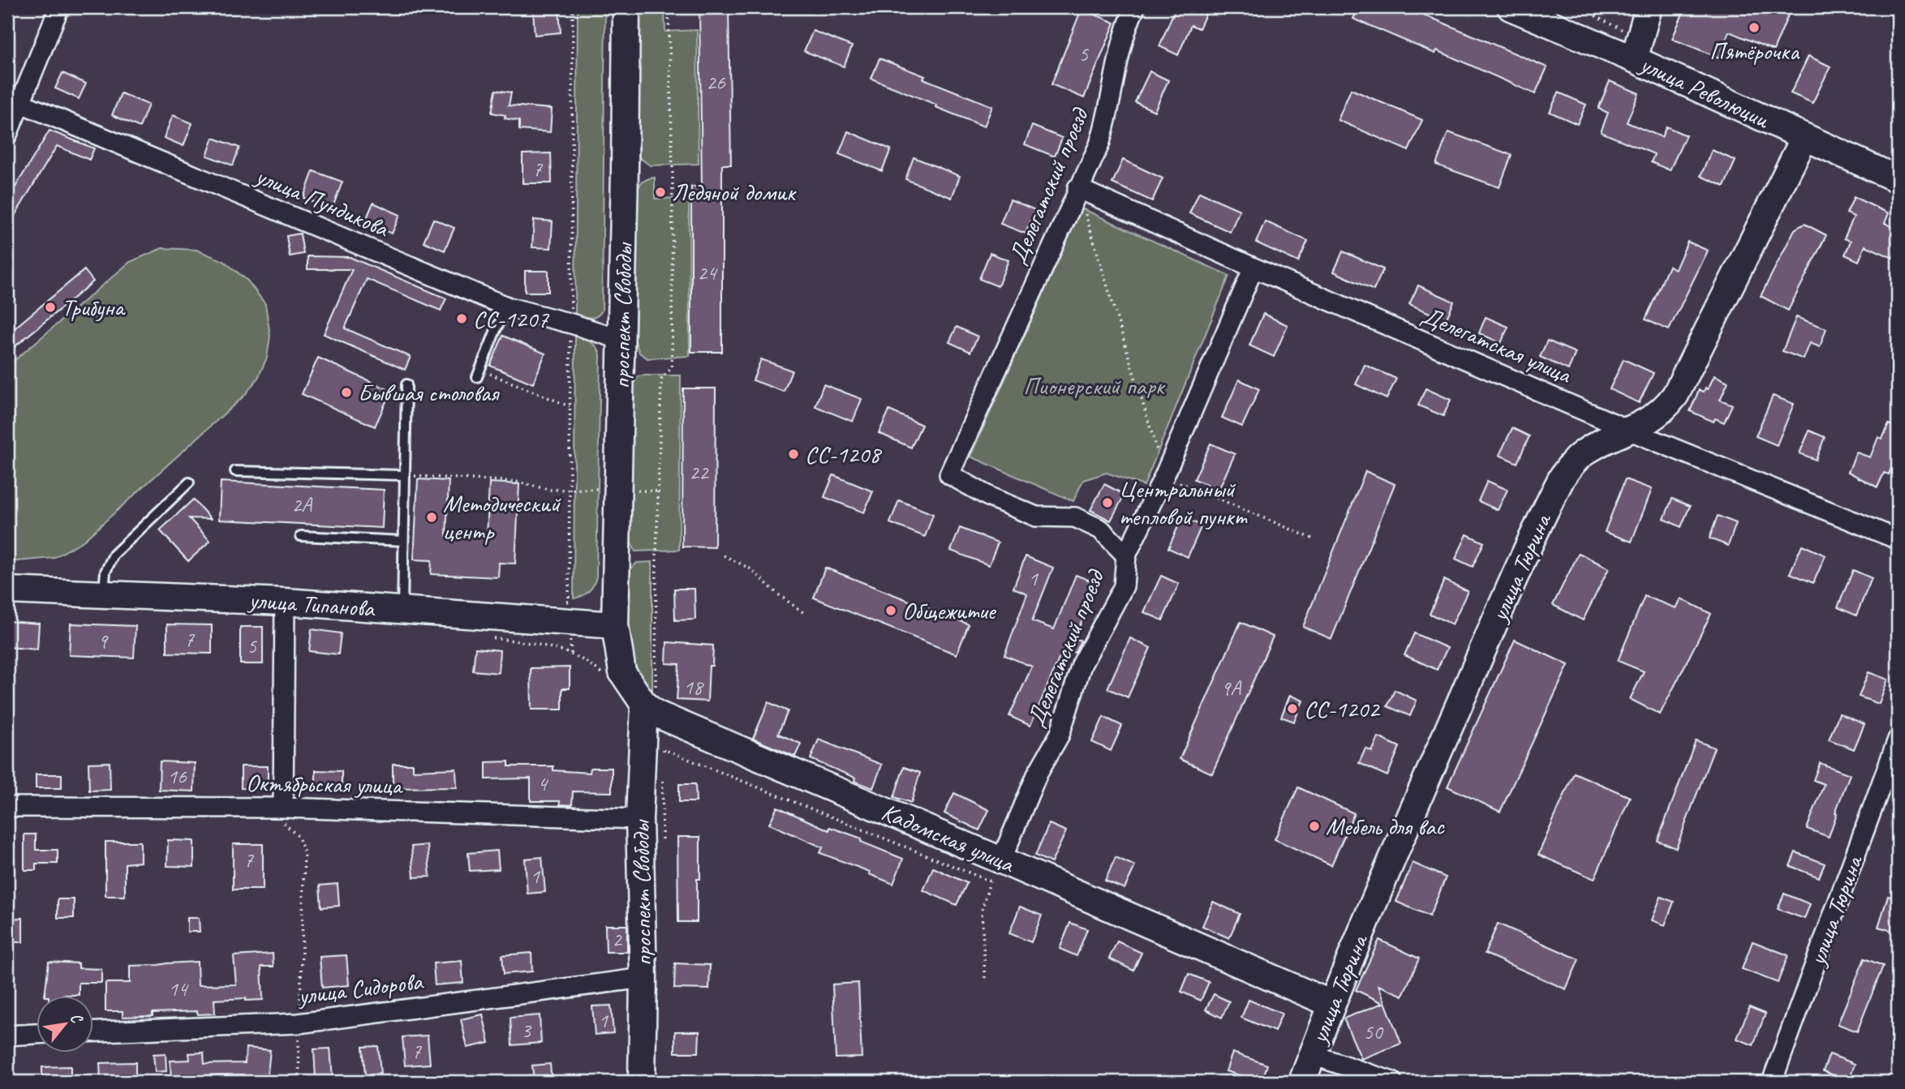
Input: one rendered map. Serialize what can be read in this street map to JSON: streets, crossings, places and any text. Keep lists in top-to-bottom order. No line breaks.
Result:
{"streets":{"street":["улица Революции","Делегатский проезд","улица Пундикова","проспект Свободы","Делегатская улица","улица Тюрина","улица Типанова","Октябрьская улица","Кадомская улица","улица Сидорова"]},"crossings":[["улица Революции","улица Тюрина"],["Делегатский проезд","Делегатская улица"],["Делегатский проезд","Кадомская улица"],["улица Пундикова","проспект Свободы"],["проспект Свободы","улица Типанова"],["проспект Свободы","Октябрьская улица"],["проспект Свободы","Кадомская улица"],["проспект Свободы","улица Сидорова"],["Делегатская улица","улица Тюрина"],["улица Тюрина","Кадомская улица"]],"parks":["Пионерский парк"],"places":["Пятёрочка","Ледяной домик","Трибуна","СС-1207","Бывшая столовая","СС-1208","Центральный тепловой пункт","Методический центр","Общежитие","СС-1202","Мебель для вас"],"house_numbers":["5","26","7","24","22","2А","1","7","9","5","18","9А","16","4","7","1","2","14","1","3","50","7"],"north":"top right"}
